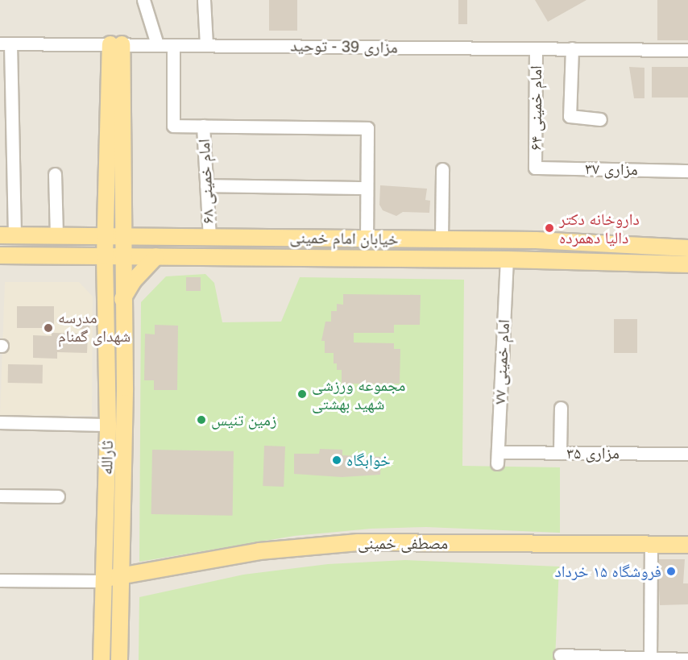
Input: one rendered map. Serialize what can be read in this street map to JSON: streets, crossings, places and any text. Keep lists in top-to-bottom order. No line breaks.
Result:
{"streets":{"main road":["خیابان امام خمینی","ثارالله","مصطفی خمینی"],"street":["مزاری 39 - توحید","امام خمینی ۶۴","مزاری ۳۷","امام خمینی ۶۸","امام خمینی ۷۷","مزاری ۳۵"]},"crossings":[["مزاری 39 - توحید","امام خمینی ۶۴"],["امام خمینی ۶۴","مزاری ۳۷"],["امام خمینی ۶۸","خیابان امام خمینی"],["خیابان امام خمینی","امام خمینی ۷۷"],["خیابان امام خمینی","ثارالله"],["امام خمینی ۷۷","مزاری ۳۵"],["ثارالله","مصطفی خمینی"]],"places":["داروخانه دکتر دالیا دهمرده","مدرسه شهدای گمنام","مجموعه ورزشی شهید بهشتی","زمین تنیس","خوابگاه","فروشگاه ۱۵ خرداد"]}
